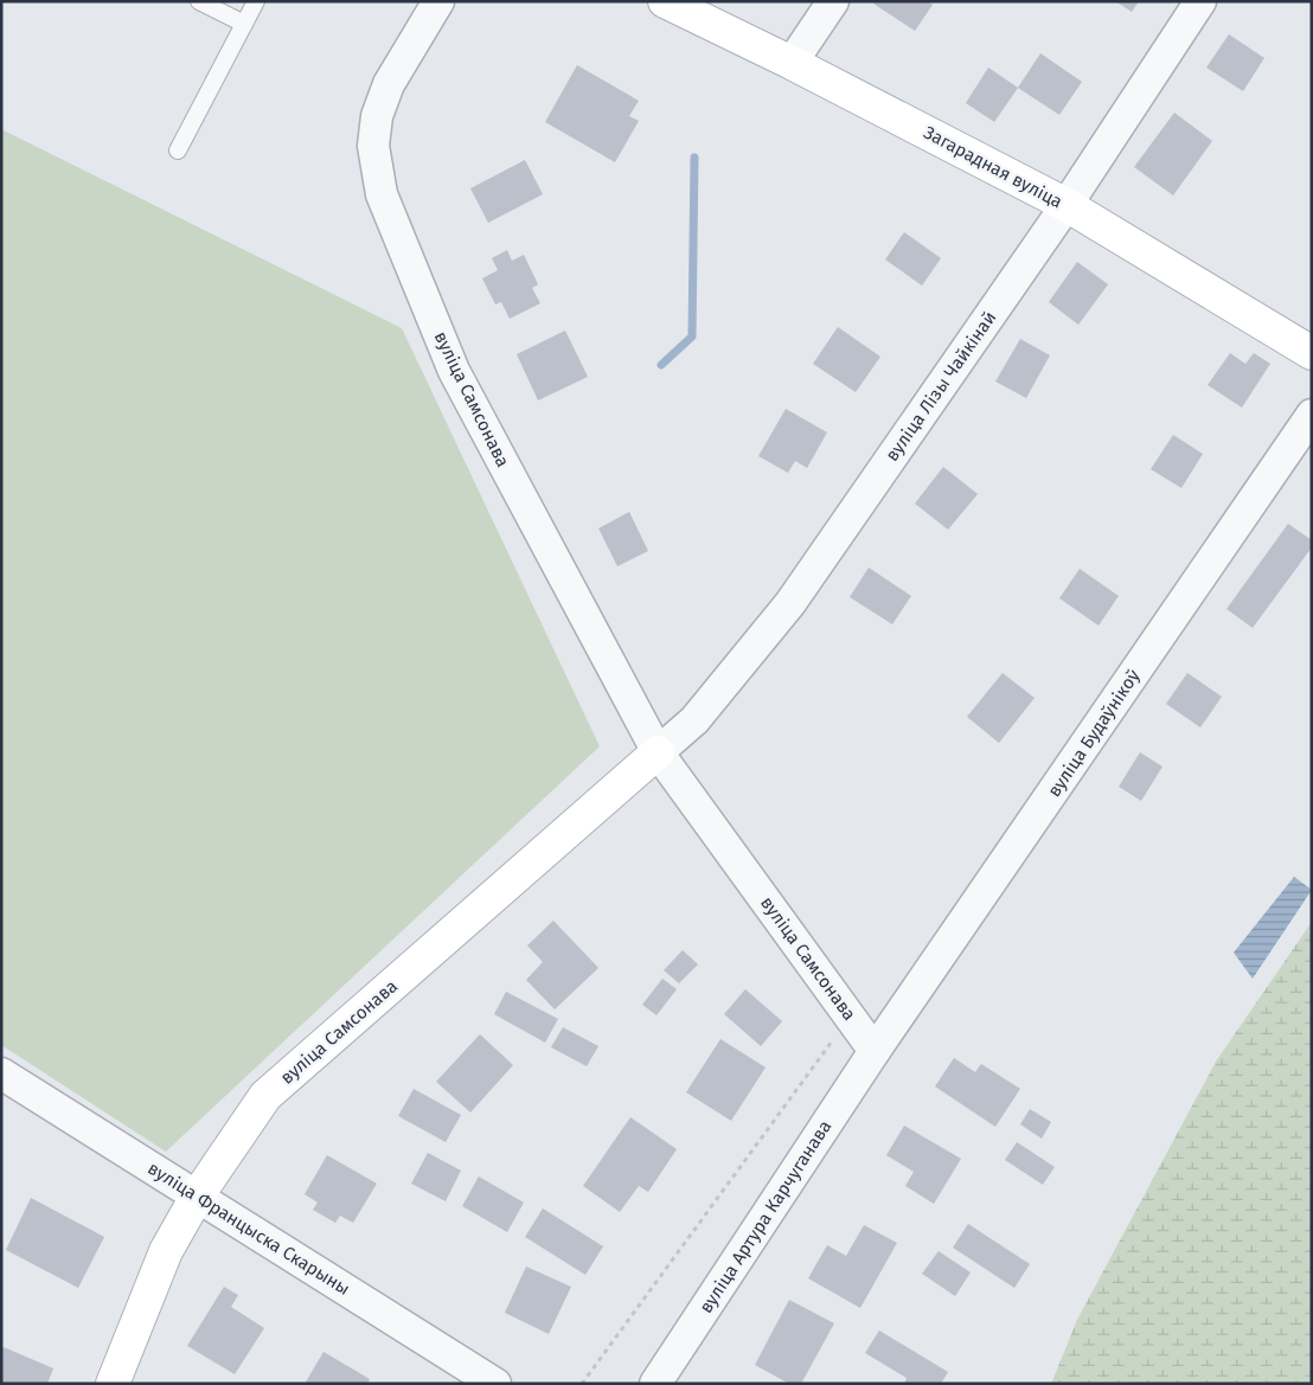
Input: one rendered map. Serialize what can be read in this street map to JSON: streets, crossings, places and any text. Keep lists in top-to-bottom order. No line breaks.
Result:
{"streets":{"street":["Загарадная вуліца","вуліца Лізы Чайкінай","вуліца Самсонава","вуліца Будаўнікоў","вуліца Артура Карчуганава","вуліца Францыска Скарыны"]},"crossings":[["Загарадная вуліца","вуліца Лізы Чайкінай"],["вуліца Лізы Чайкінай","вуліца Самсонава"],["вуліца Самсонава","вуліца Будаўнікоў"],["вуліца Самсонава","вуліца Артура Карчуганава"],["вуліца Самсонава","вуліца Францыска Скарыны"],["вуліца Будаўнікоў","вуліца Артура Карчуганава"]]}
